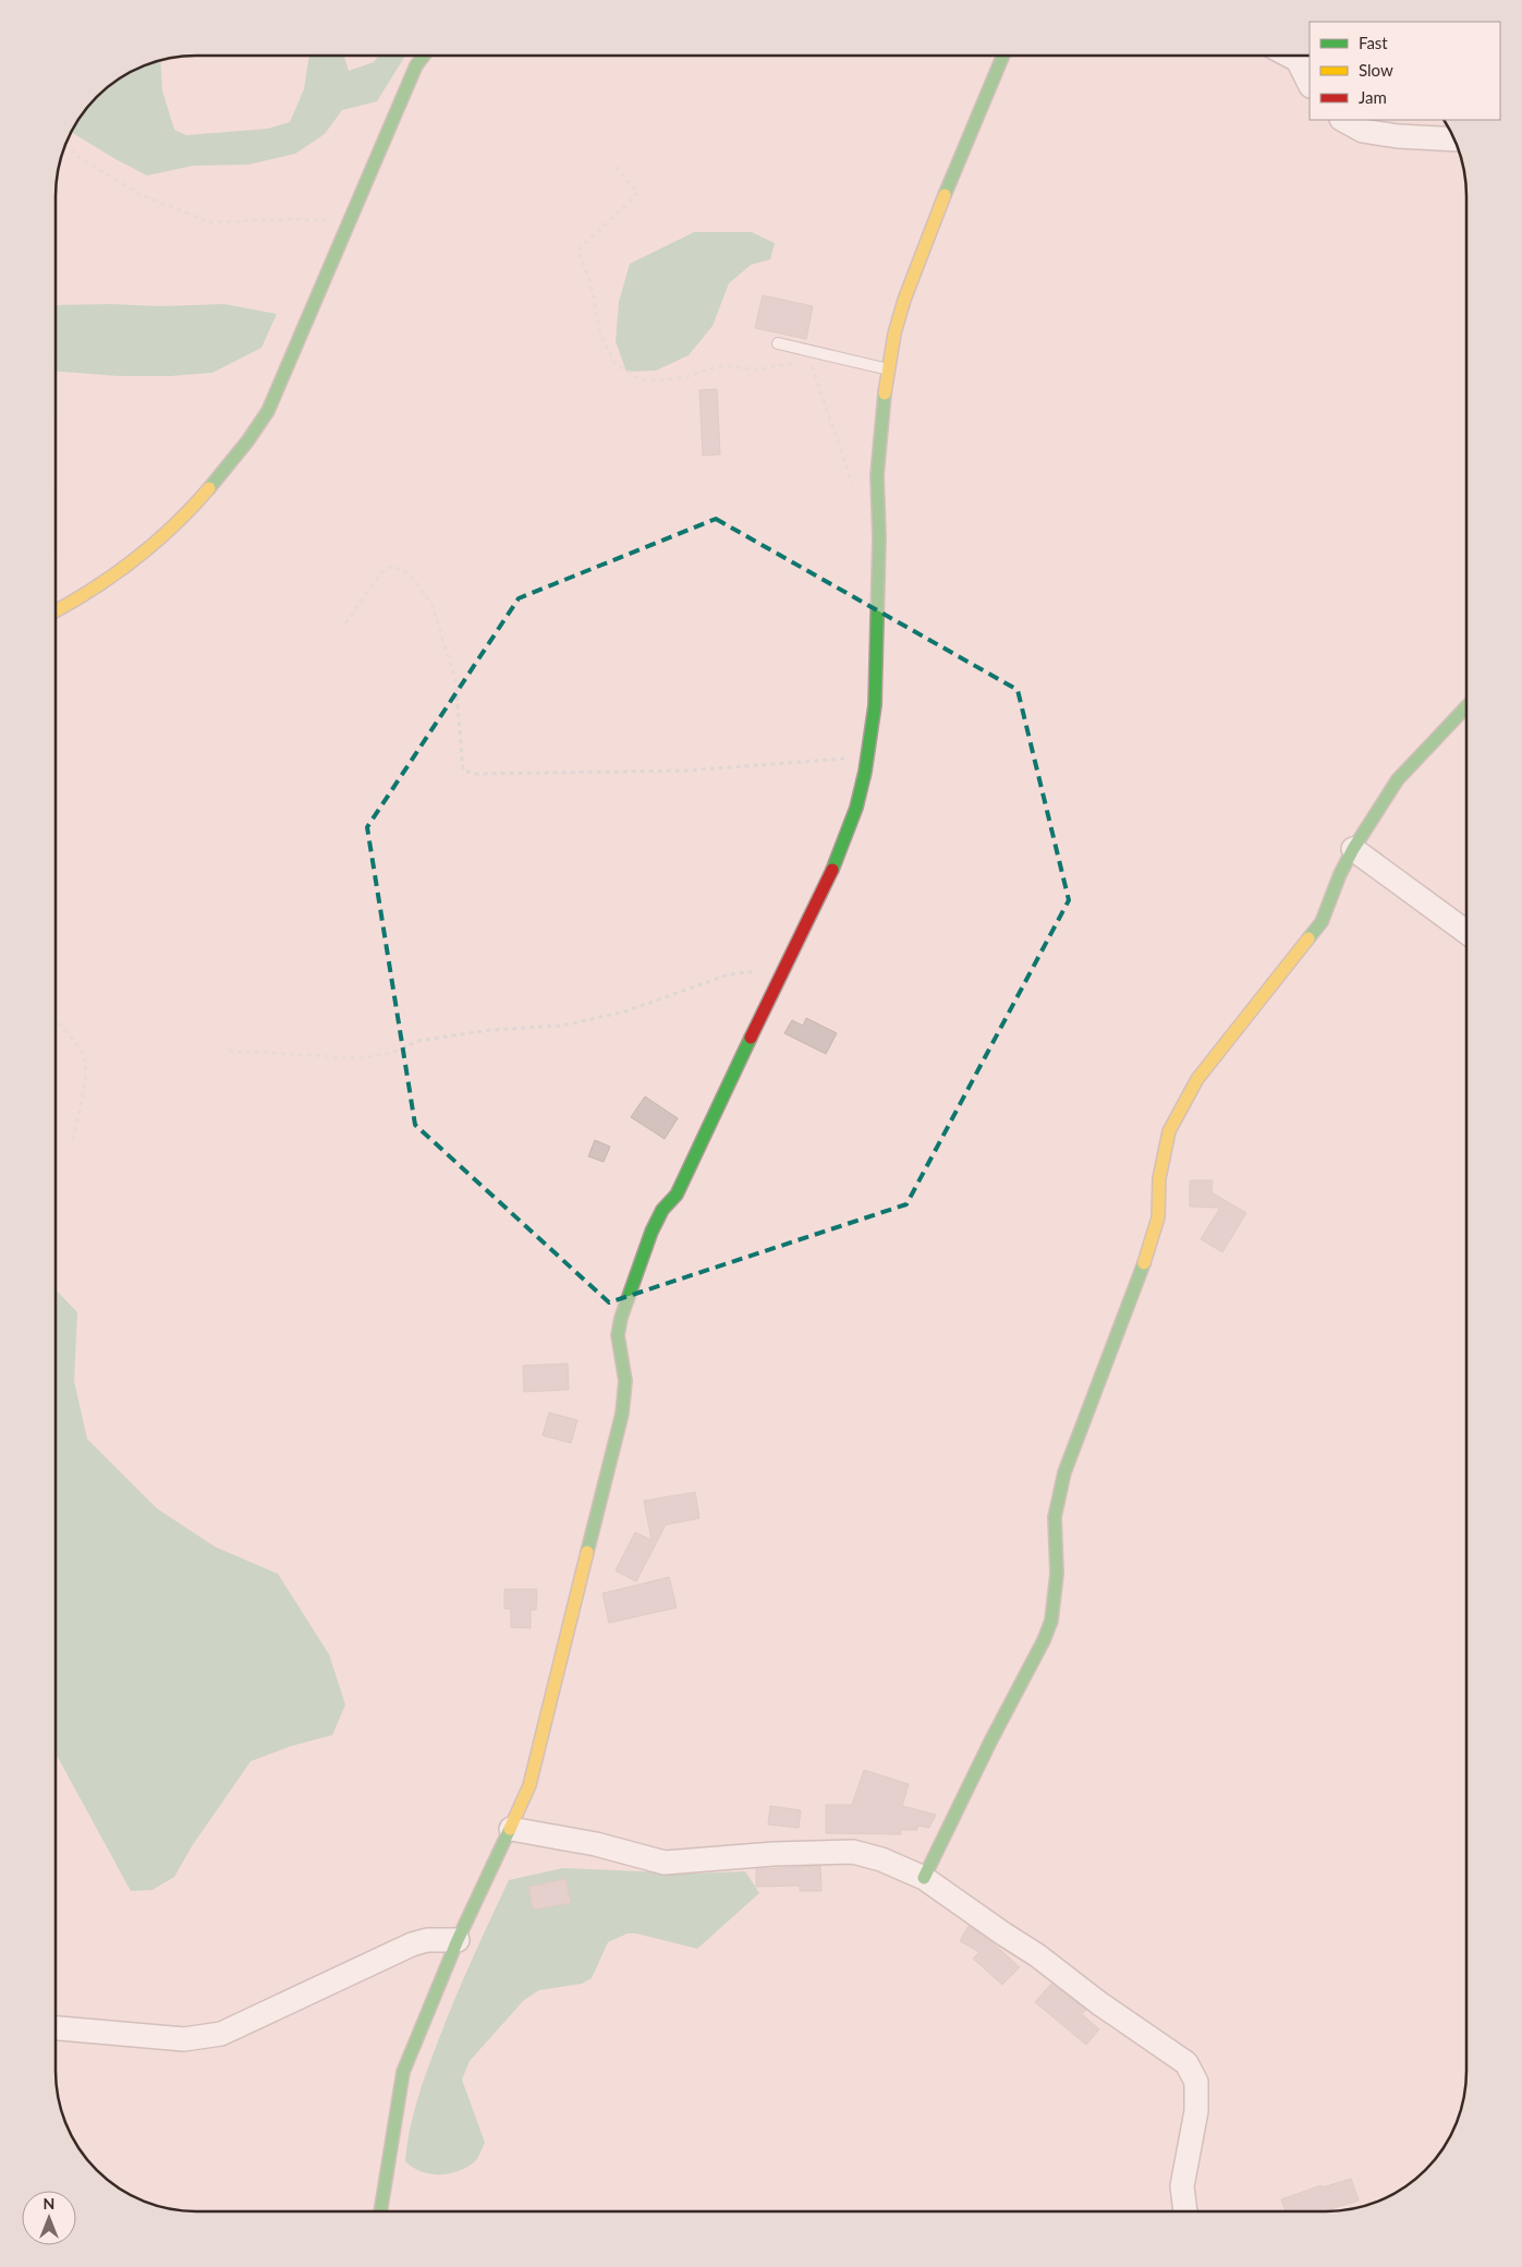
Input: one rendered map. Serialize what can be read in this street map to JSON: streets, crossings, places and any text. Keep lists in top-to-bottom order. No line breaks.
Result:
{"legend":["Fast","Slow","Jam"],"north":"top"}
